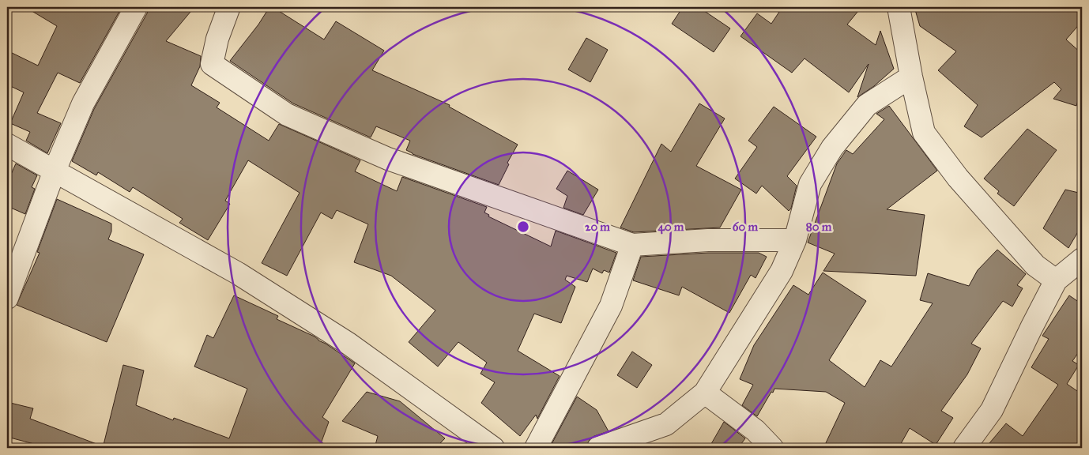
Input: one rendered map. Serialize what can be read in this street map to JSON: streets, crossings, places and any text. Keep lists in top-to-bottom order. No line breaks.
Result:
{"rings":["20 m","40 m","60 m","80 m"]}
